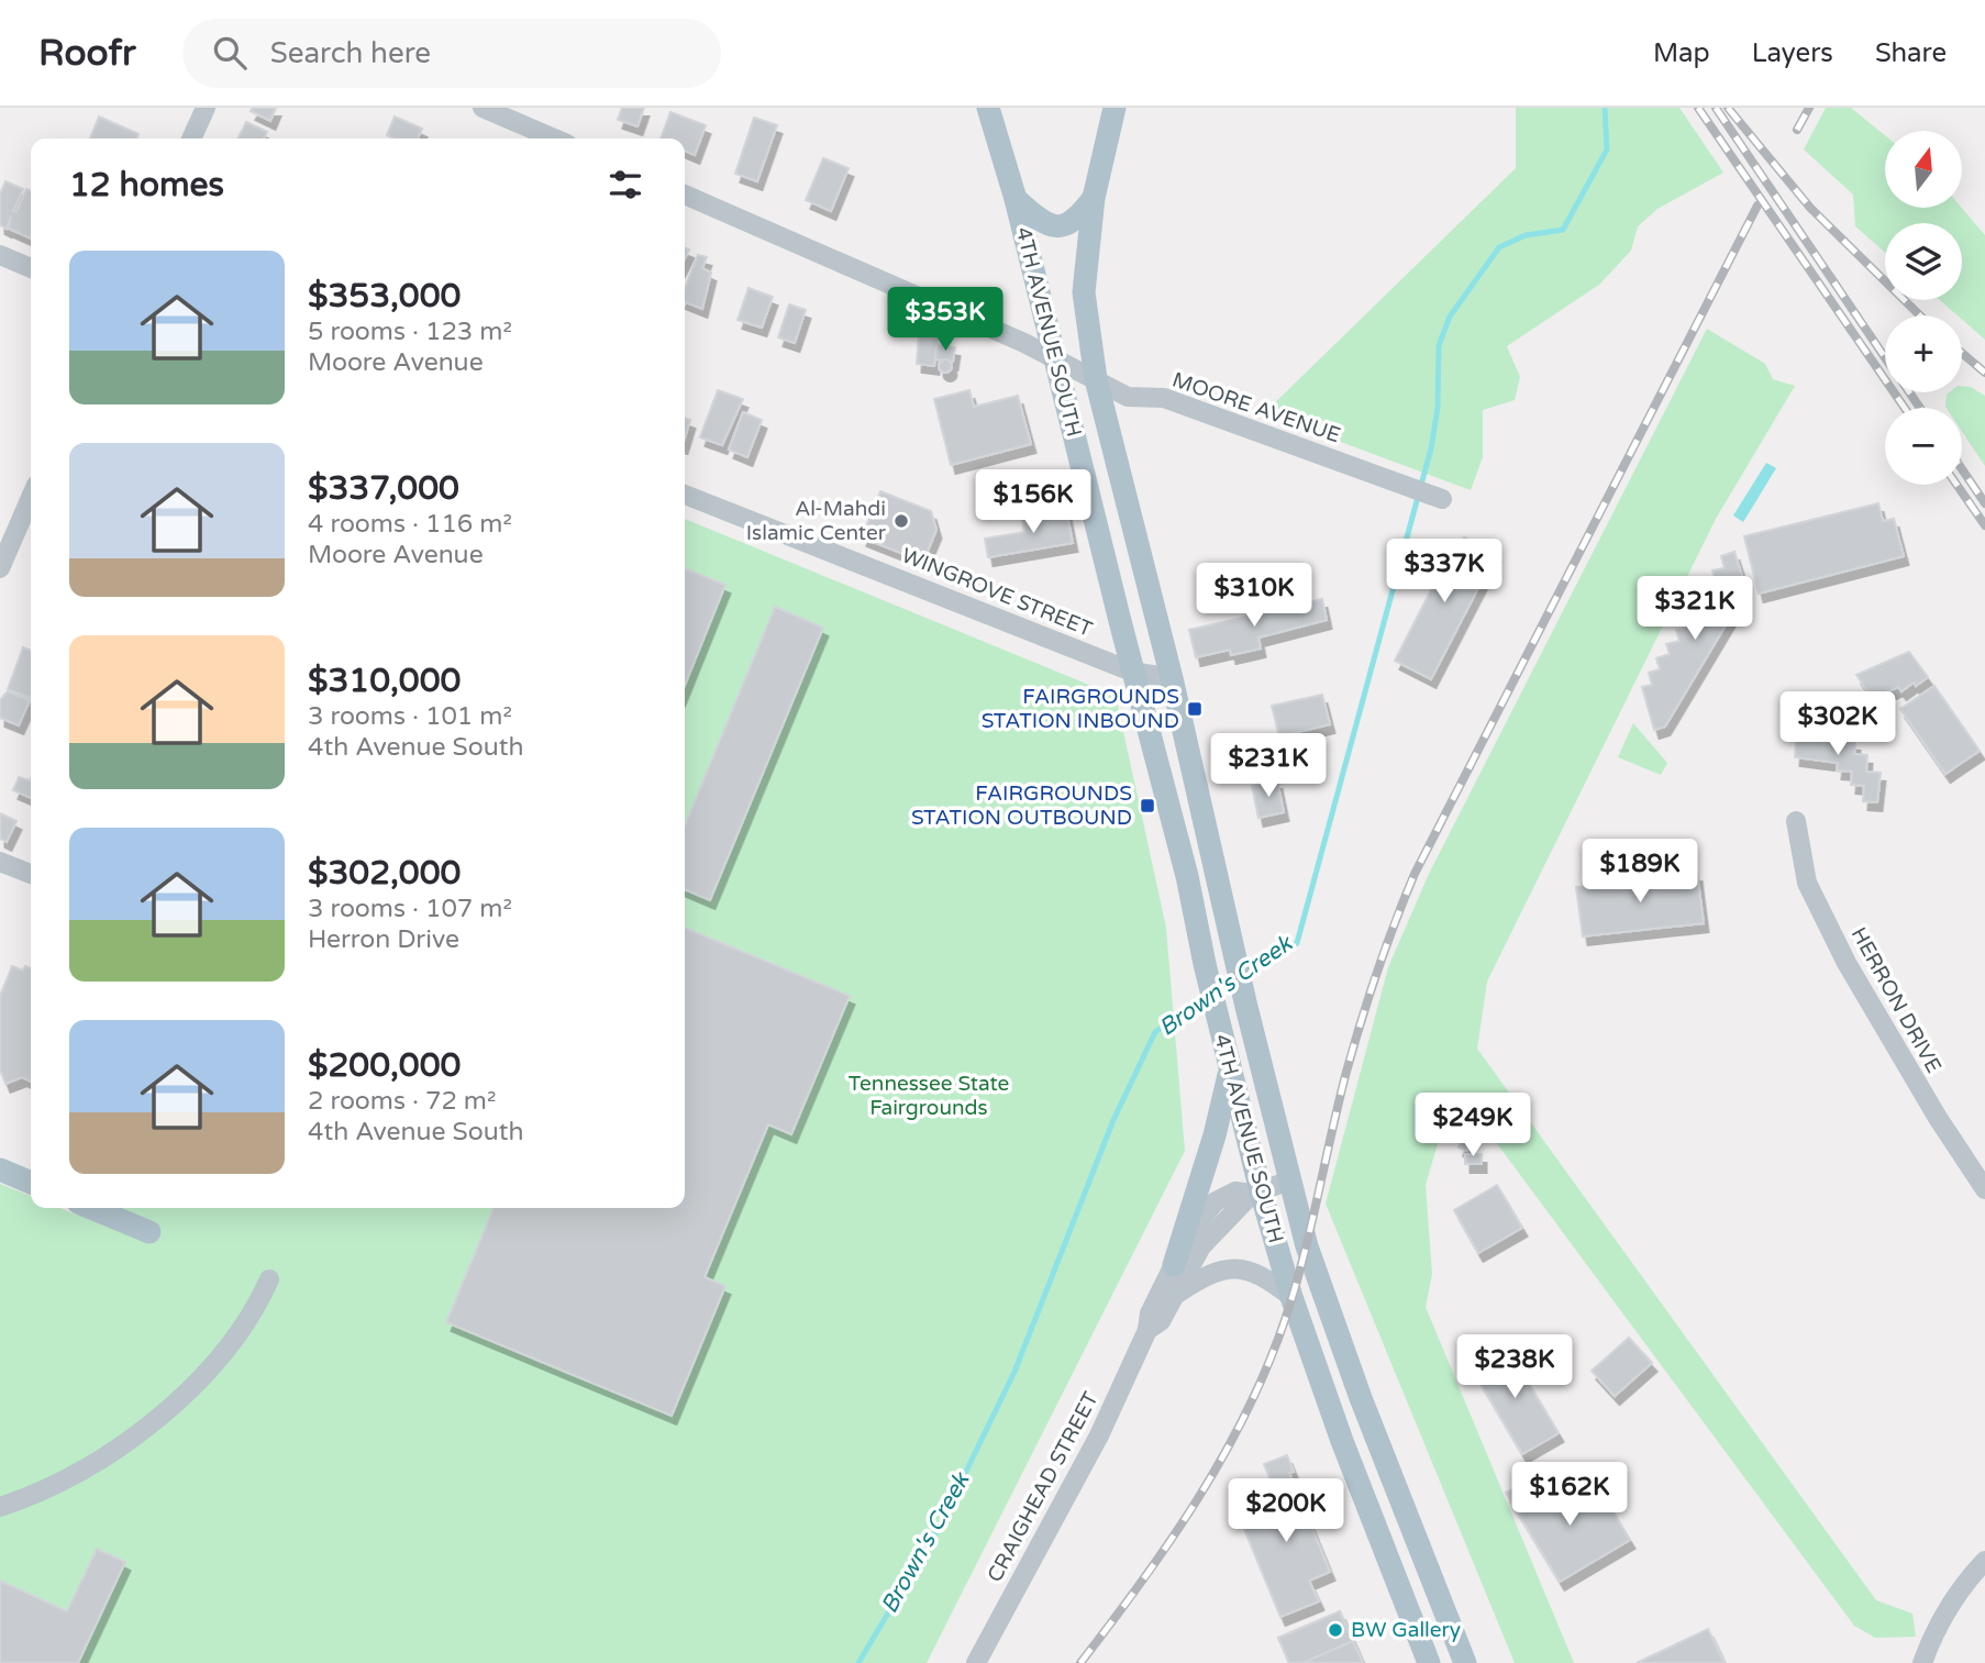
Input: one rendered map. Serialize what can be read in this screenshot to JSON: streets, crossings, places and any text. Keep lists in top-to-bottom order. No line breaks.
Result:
{"streets":{"main road":["4TH AVENUE SOUTH"],"street":["MOORE AVENUE","WINGROVE STREET","HERRON DRIVE","CRAIGHEAD STREET"]},"crossings":[["4TH AVENUE SOUTH","MOORE AVENUE"],["4TH AVENUE SOUTH","WINGROVE STREET"],["4TH AVENUE SOUTH","CRAIGHEAD STREET"]],"water":["Brown's Creek"],"parks":["Tennessee State Fairgrounds"],"places":{"other":["Al-Mahdi Islamic Center","BW Gallery"],"transit":["FAIRGROUNDS STATION INBOUND","FAIRGROUNDS STATION OUTBOUND"]},"north":"top","page":{"header":"Roofr","search":"Search here","nav":["Map","Layers","Share"],"map_buttons":["+","−"],"heading":"12 homes","list":[{"name":"$353,000","note":"5 rooms · 123 m² · Moore Avenue"},{"name":"$337,000","note":"4 rooms · 116 m² · Moore Avenue"},{"name":"$310,000","note":"3 rooms · 101 m² · 4th Avenue South"},{"name":"$302,000","note":"3 rooms · 107 m² · Herron Drive"},{"name":"$200,000","note":"2 rooms · 72 m² · 4th Avenue South"}],"price":["$353K","$156K","$337K","$310K","$321K","$302K","$231K","$189K","$249K","$238K","$162K","$200K"]}}
